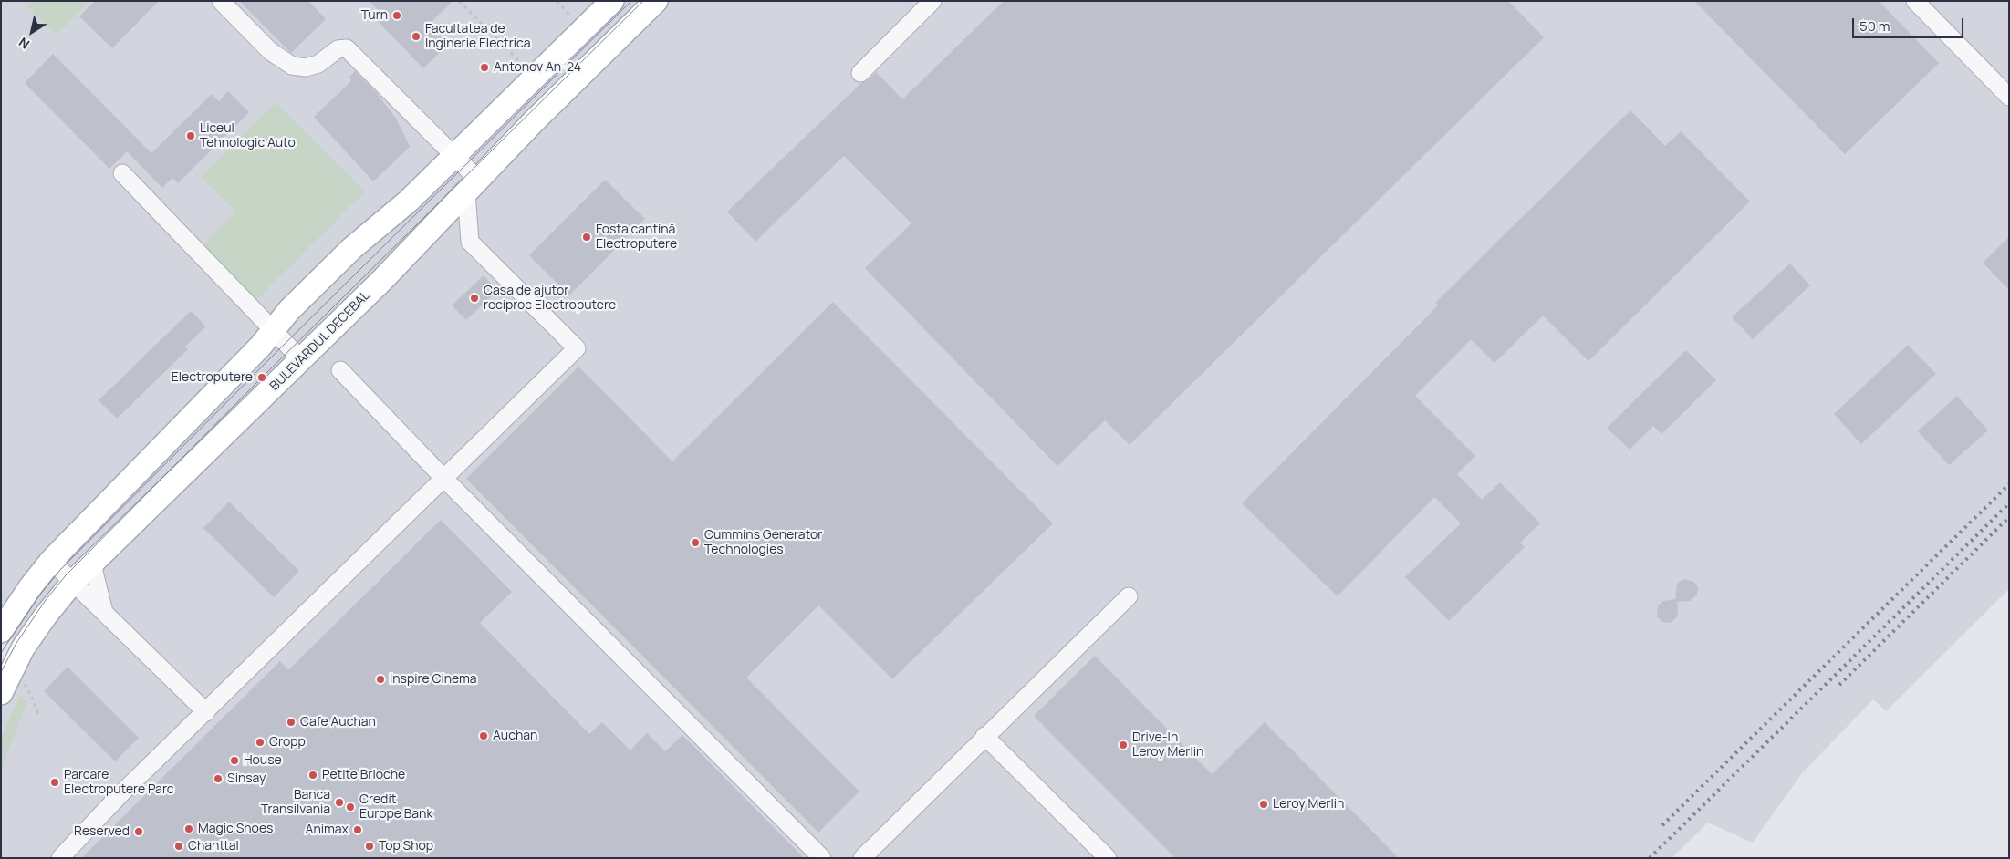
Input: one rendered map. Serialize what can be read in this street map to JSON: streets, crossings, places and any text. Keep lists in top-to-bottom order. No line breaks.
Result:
{"streets":{"main road":["BULEVARDUL DECEBAL"]},"places":["Turn","Facultatea de Inginerie Electrica","Antonov An-24","Liceul Tehnologic Auto","Fosta cantină Electroputere","Casa de ajutor reciproc Electroputere","Electroputere","Cummins Generator Technologies","Inspire Cinema","Cafe Auchan","Auchan","Cropp","Drive-In Leroy Merlin","House","Petite Brioche","Sinsay","Parcare Electroputere Parc","Banca Transilvania","Leroy Merlin","Credit Europe Bank","Magic Shoes","Animax","Reserved","Chanttal","Top Shop"],"scale_bar":"50 m","north":"bottom left"}
